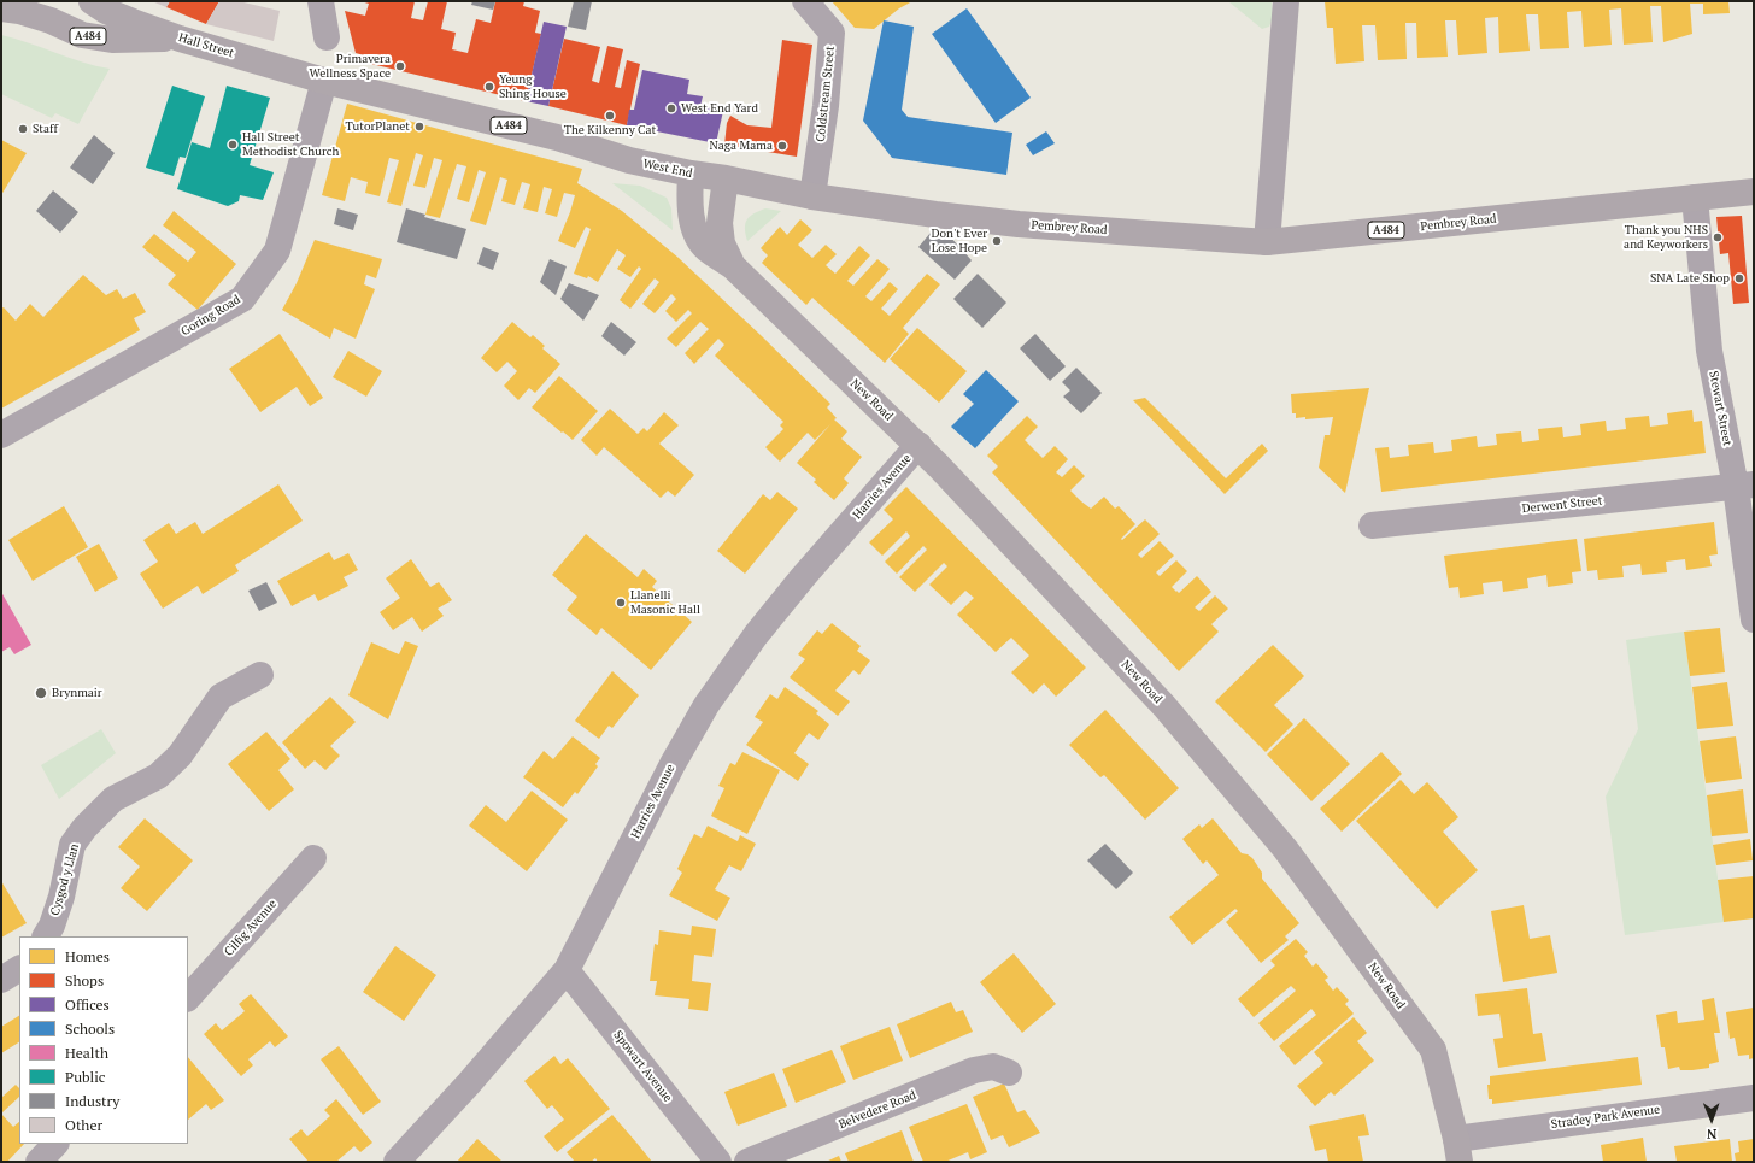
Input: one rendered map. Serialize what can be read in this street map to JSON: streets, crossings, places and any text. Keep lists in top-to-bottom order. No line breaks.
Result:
{"streets":{"main road":["A484","Hall Street","West End","Pembrey Road","New Road"],"street":["Coldstream Street","Goring Road","Stewart Street","Harries Avenue","Derwent Street","Cysgod y Llan","Cilfig Avenue","Spowart Avenue","Belvedere Road","Stradey Park Avenue"]},"crossings":[["A484","Hall Street"],["Hall Street","West End"],["Hall Street","Goring Road"],["Coldstream Street","West End"],["West End","Pembrey Road"],["West End","Goring Road"],["West End","New Road"],["Pembrey Road","Stewart Street"],["New Road","Harries Avenue"],["New Road","Stradey Park Avenue"],["Stewart Street","Derwent Street"],["Harries Avenue","Spowart Avenue"]],"places":["Primavera Wellness Space","Yeung Shing House","West End Yard","The Kilkenny Cat","TutorPlanet","Staff","Hall Street Methodist Church","Naga Mama","Thank you NHS and Keyworkers","Don't Ever Lose Hope","SNA Late Shop","Llanelli Masonic Hall","Brynmair"],"legend":["Homes","Shops","Offices","Schools","Health","Public","Industry","Other"],"north":"bottom"}
